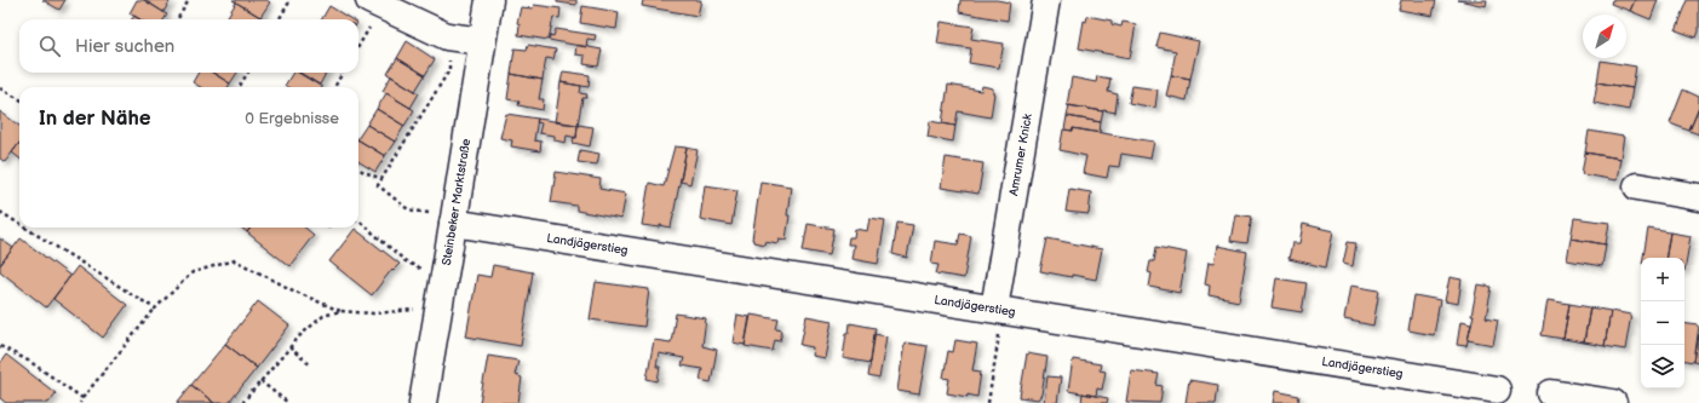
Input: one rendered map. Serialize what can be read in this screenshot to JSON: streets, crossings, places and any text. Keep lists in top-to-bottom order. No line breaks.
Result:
{"streets":{"street":["Amrumer Knick","Steinbeker Marktstraße","Landjägerstieg"]},"crossings":[["Amrumer Knick","Landjägerstieg"],["Steinbeker Marktstraße","Landjägerstieg"]],"north":"top right","page":{"search":"Hier suchen","heading":["In der Nähe","0 Ergebnisse"],"map_buttons":["+","−"]}}
